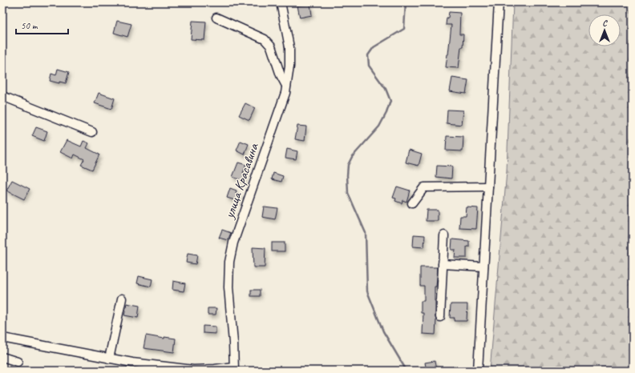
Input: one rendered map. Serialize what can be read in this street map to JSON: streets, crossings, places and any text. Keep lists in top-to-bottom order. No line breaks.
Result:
{"streets":{"street":["улица Красавина"]},"scale_bar":"50 m","north":"top"}
